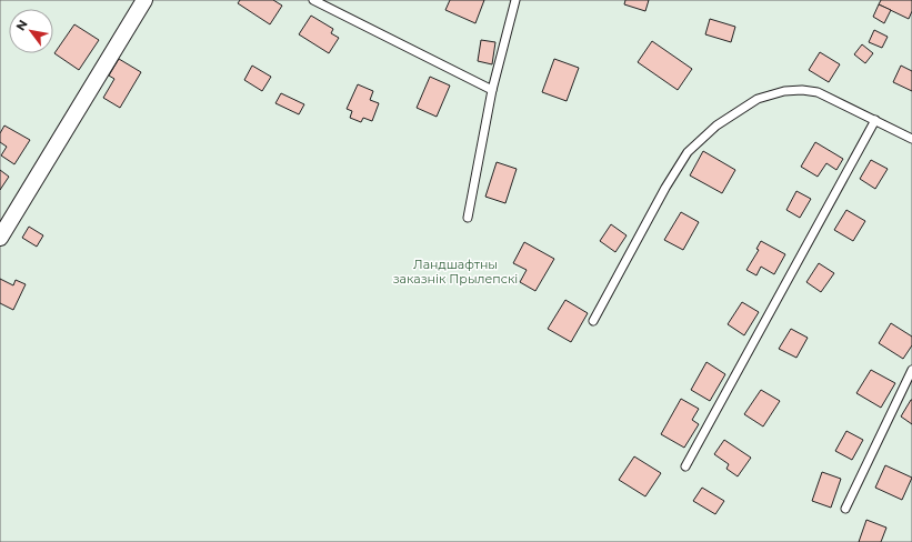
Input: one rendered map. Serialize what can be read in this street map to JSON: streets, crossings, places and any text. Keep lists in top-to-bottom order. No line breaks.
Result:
{"parks":["Ландшафтны заказнік Прылепскі"],"north":"top left"}
